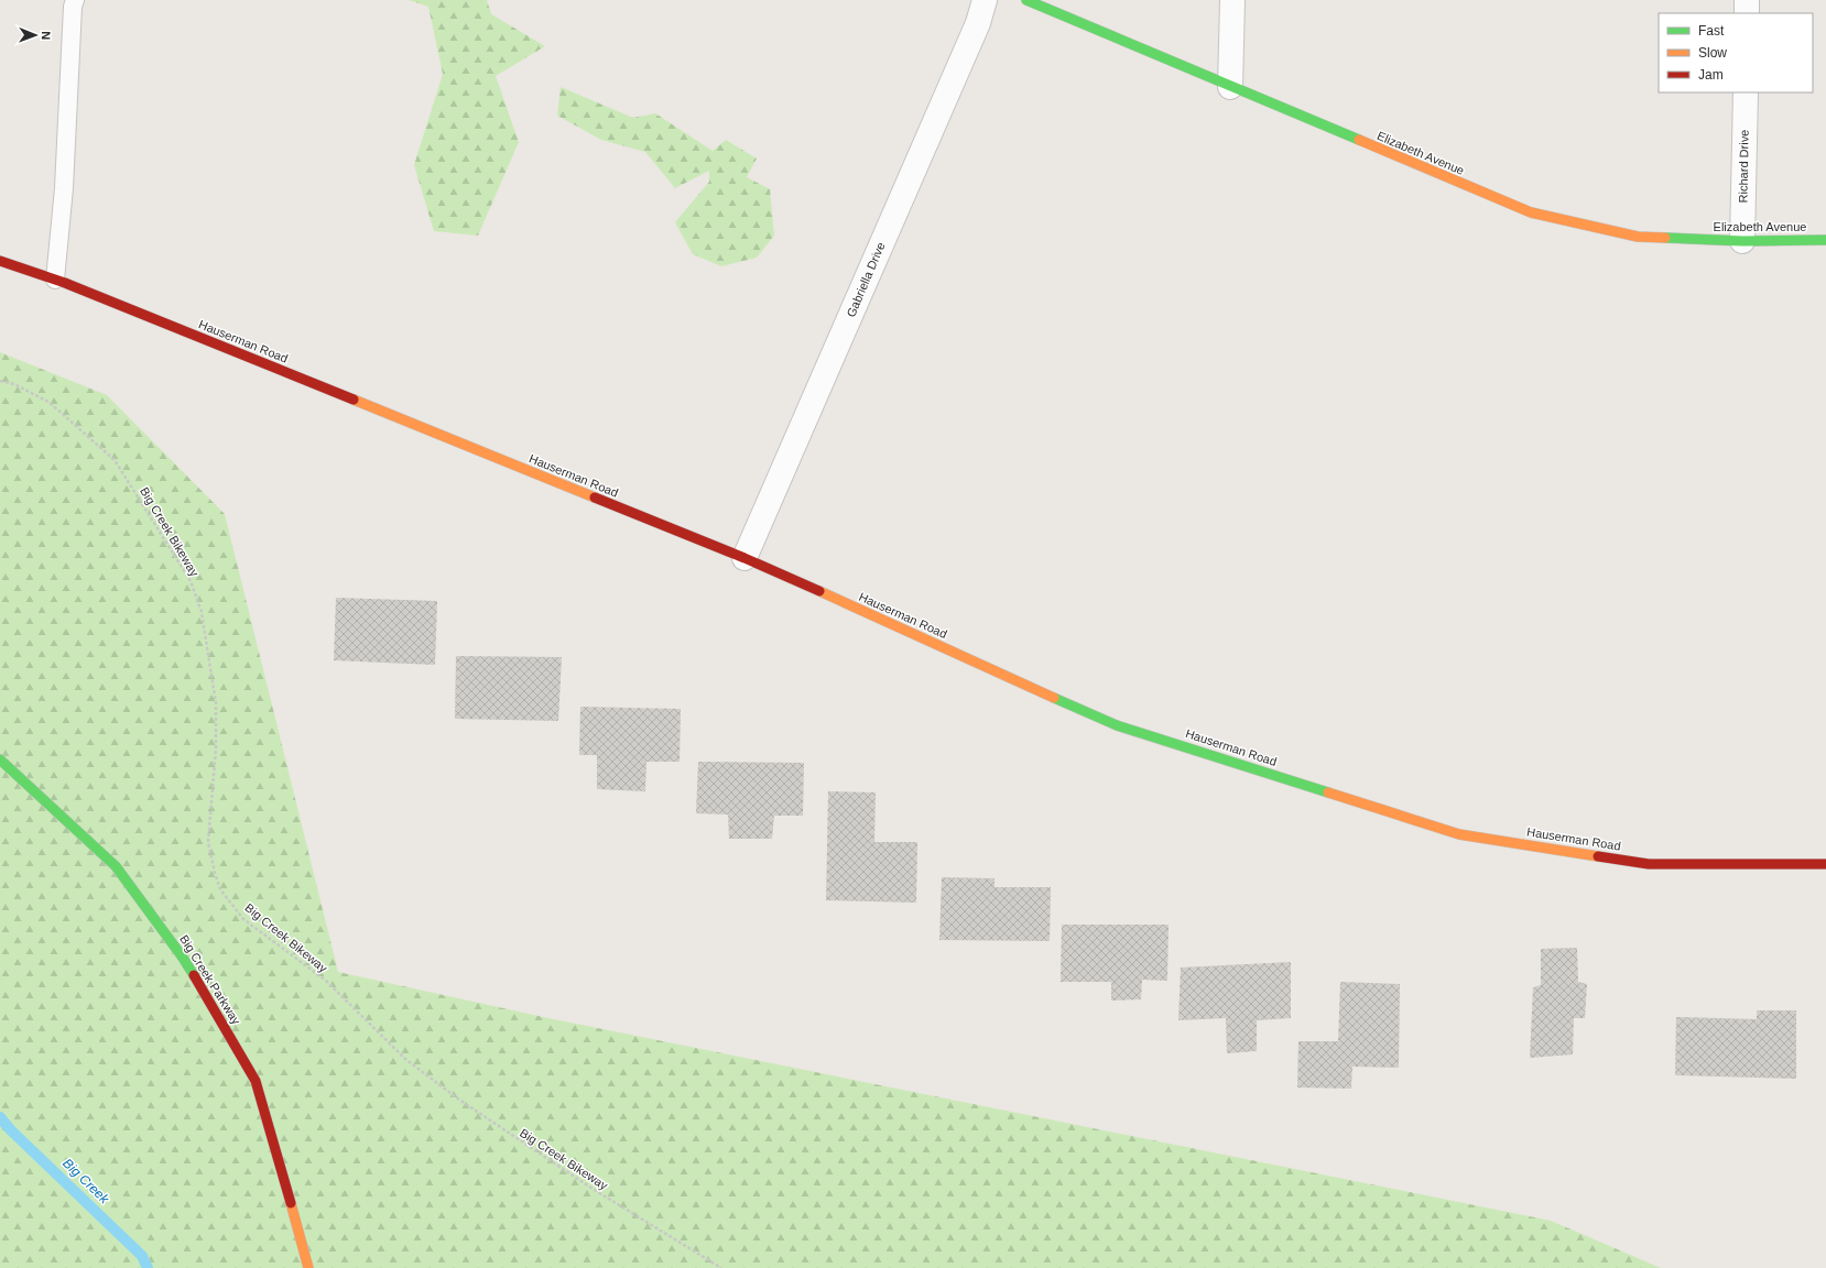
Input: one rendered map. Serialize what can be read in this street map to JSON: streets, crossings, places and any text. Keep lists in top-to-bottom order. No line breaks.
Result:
{"streets":{"main road":["Elizabeth Avenue","Hauserman Road","Big Creek Parkway"],"street":["Richard Drive","Gabriella Drive"],"path":["Big Creek Bikeway"]},"crossings":[["Elizabeth Avenue","Richard Drive"],["Gabriella Drive","Hauserman Road"]],"water":["Big Creek"],"legend":["Fast","Slow","Jam"],"north":"right"}
